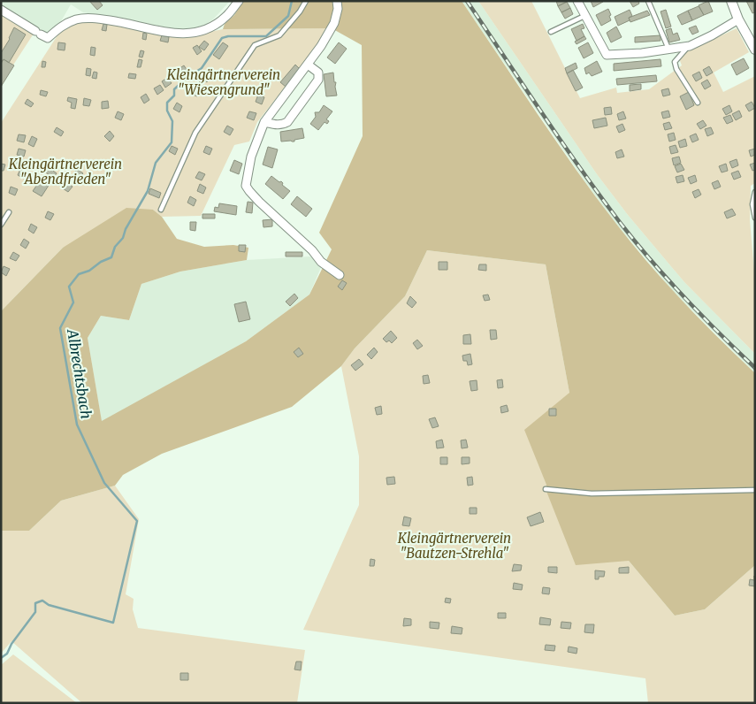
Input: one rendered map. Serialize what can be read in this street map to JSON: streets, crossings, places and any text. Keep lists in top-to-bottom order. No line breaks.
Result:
{"water":["Albrechtsbach"],"parks":["Kleingärtnerverein \"Wiesengrund\"","Kleingärtnerverein \"Abendfrieden\"","Kleingärtnerverein \"Bautzen-Strehla\""]}
